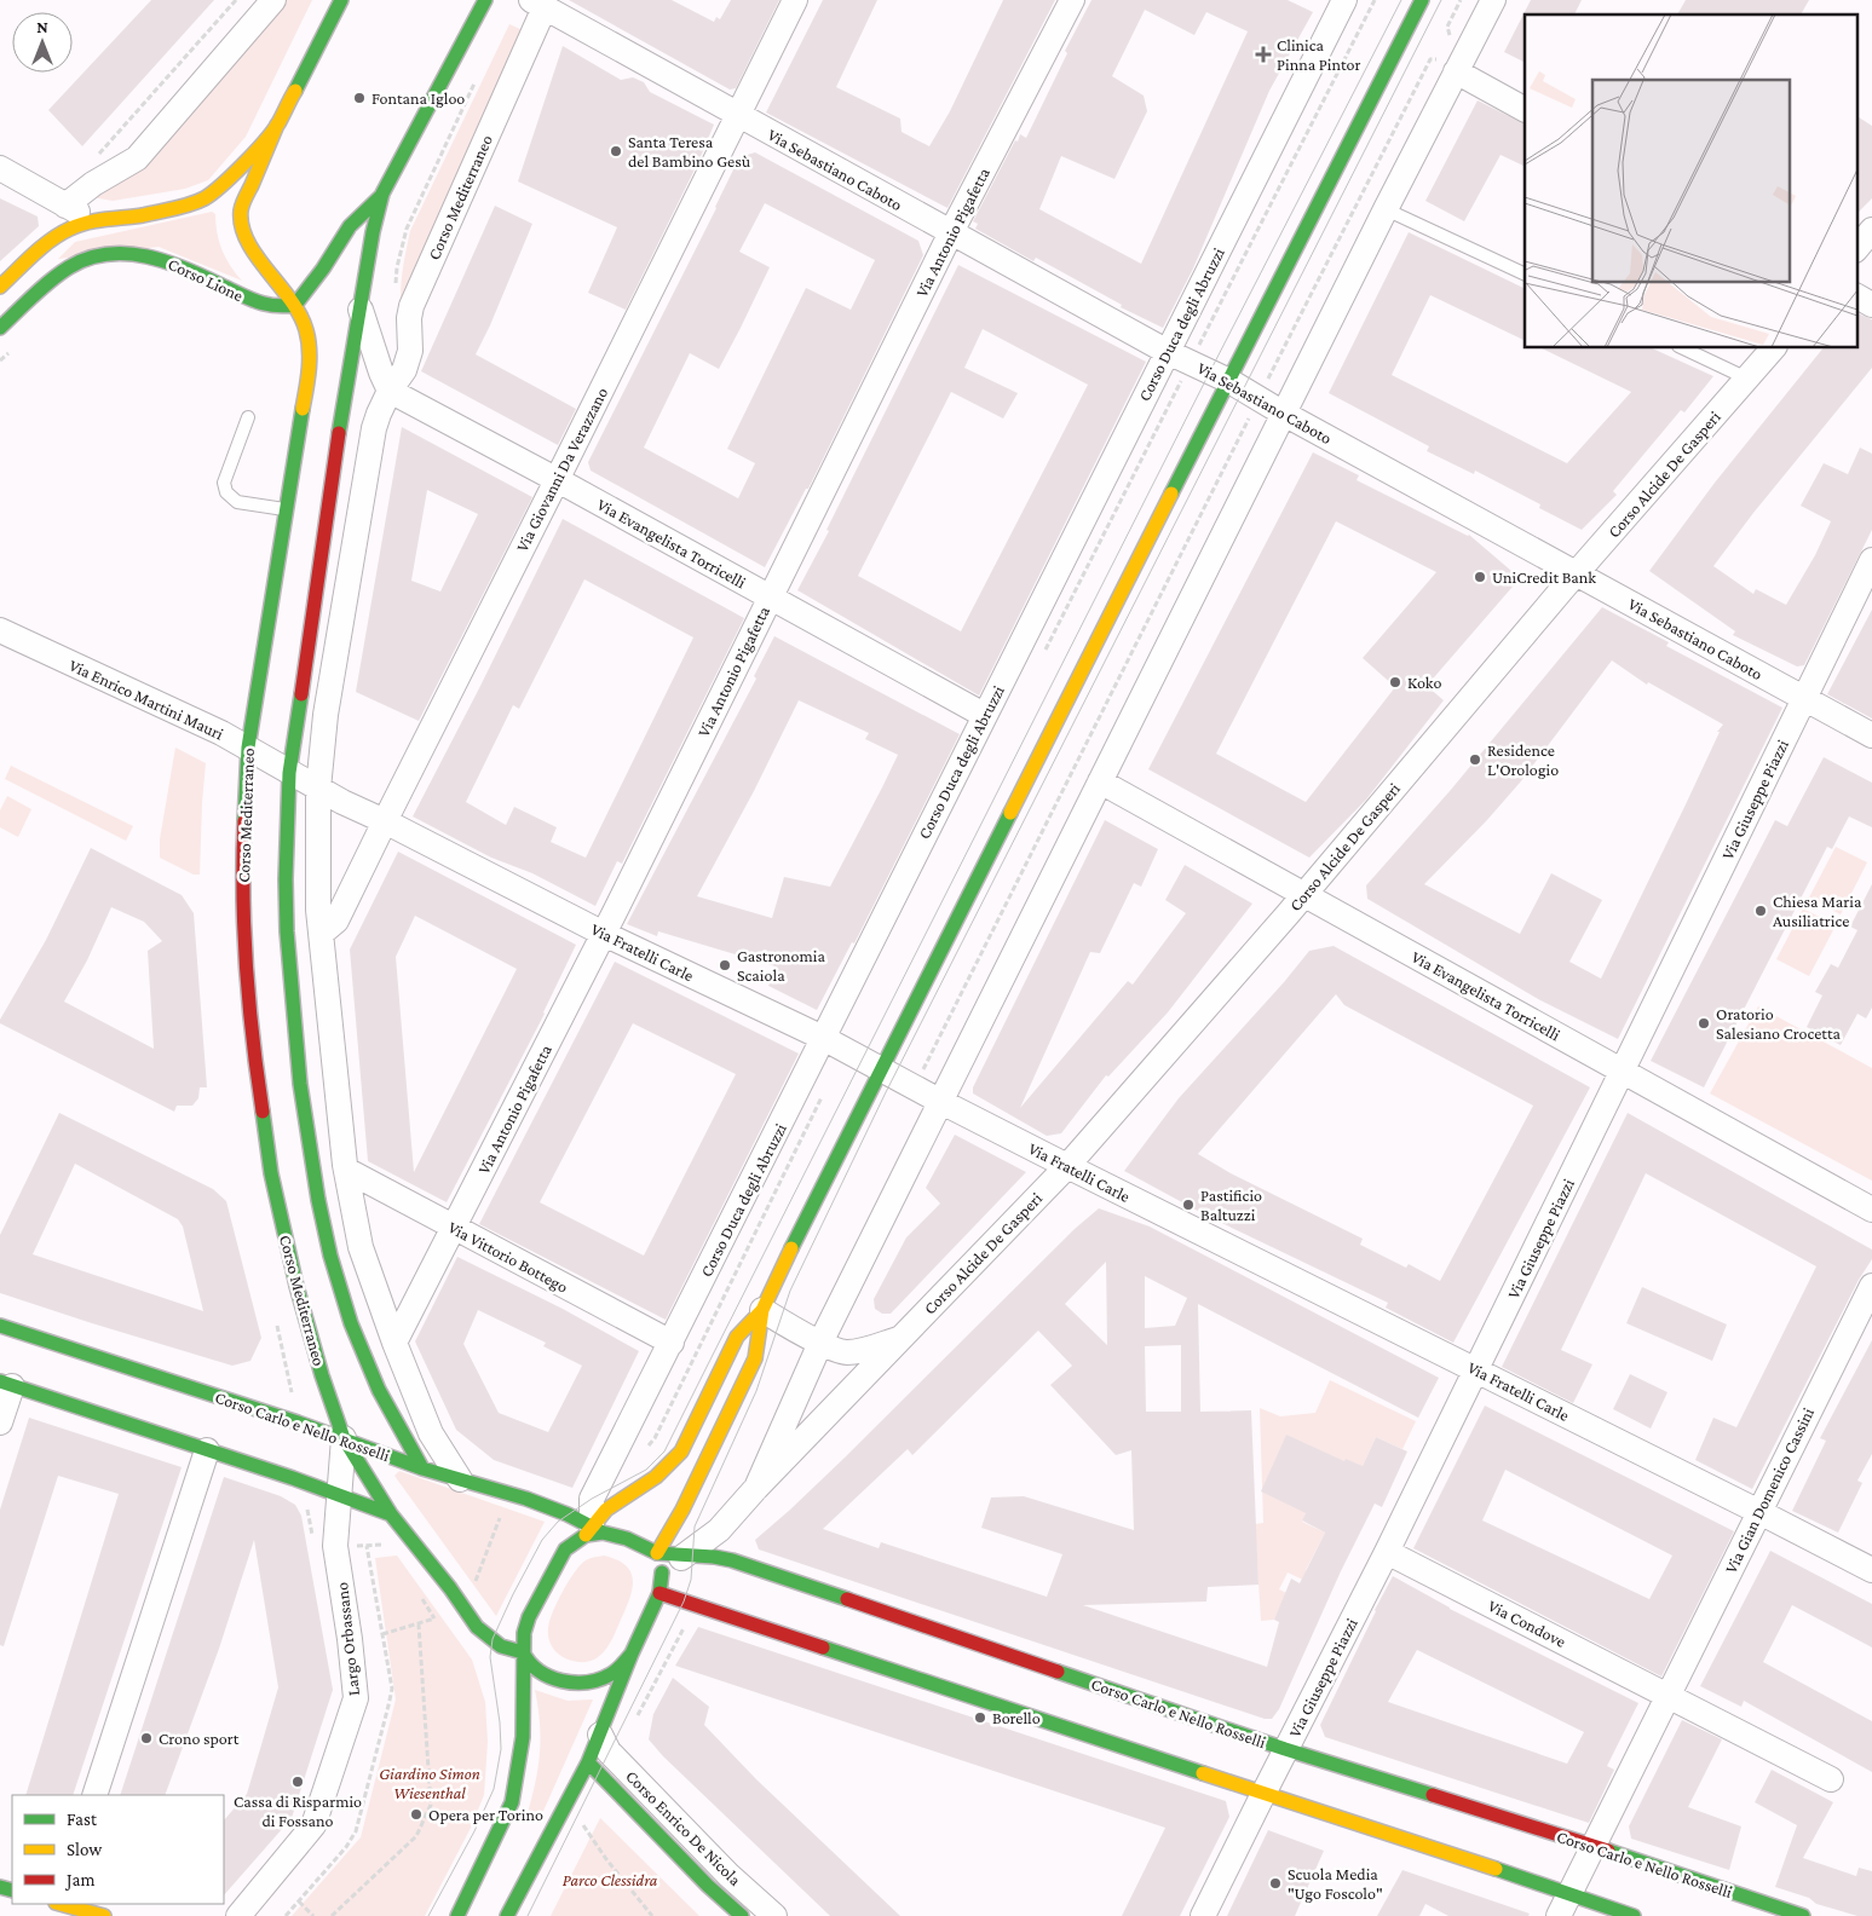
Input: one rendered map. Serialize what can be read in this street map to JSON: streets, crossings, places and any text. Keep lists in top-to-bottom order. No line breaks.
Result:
{"streets":{"main road":["Corso Mediterraneo","Corso Lione","Corso Carlo e Nello Rosselli","Corso Enrico De Nicola"],"street":["Via Sebastiano Caboto","Via Antonio Pigafetta","Corso Duca degli Abruzzi","Via Giovanni Da Verazzano","Corso Alcide De Gasperi","Via Evangelista Torricelli","Via Enrico Martini Mauri","Via Giuseppe Piazzi","Via Fratelli Carle","Via Vittorio Bottego","Via Gian Domenico Cassini","Via Condove","Largo Orbassano"]},"crossings":[["Via Sebastiano Caboto","Corso Mediterraneo"],["Via Sebastiano Caboto","Via Antonio Pigafetta"],["Via Sebastiano Caboto","Corso Duca degli Abruzzi"],["Via Sebastiano Caboto","Via Giovanni Da Verazzano"],["Via Sebastiano Caboto","Corso Alcide De Gasperi"],["Via Sebastiano Caboto","Via Giuseppe Piazzi"],["Corso Mediterraneo","Via Antonio Pigafetta"],["Corso Mediterraneo","Corso Lione"],["Corso Mediterraneo","Via Giovanni Da Verazzano"],["Corso Mediterraneo","Via Evangelista Torricelli"],["Corso Mediterraneo","Via Enrico Martini Mauri"],["Corso Mediterraneo","Via Fratelli Carle"],["Corso Mediterraneo","Via Vittorio Bottego"],["Corso Mediterraneo","Corso Carlo e Nello Rosselli"],["Corso Mediterraneo","Largo Orbassano"],["Via Antonio Pigafetta","Via Evangelista Torricelli"],["Via Antonio Pigafetta","Via Fratelli Carle"],["Via Antonio Pigafetta","Via Vittorio Bottego"],["Corso Duca degli Abruzzi","Corso Alcide De Gasperi"],["Corso Duca degli Abruzzi","Via Evangelista Torricelli"],["Corso Duca degli Abruzzi","Via Fratelli Carle"],["Corso Duca degli Abruzzi","Via Vittorio Bottego"],["Corso Duca degli Abruzzi","Corso Carlo e Nello Rosselli"],["Via Giovanni Da Verazzano","Via Evangelista Torricelli"],["Via Giovanni Da Verazzano","Via Fratelli Carle"],["Corso Alcide De Gasperi","Via Evangelista Torricelli"],["Corso Alcide De Gasperi","Via Fratelli Carle"],["Corso Alcide De Gasperi","Corso Carlo e Nello Rosselli"],["Via Evangelista Torricelli","Via Giuseppe Piazzi"],["Via Enrico Martini Mauri","Via Fratelli Carle"],["Via Giuseppe Piazzi","Via Fratelli Carle"],["Via Giuseppe Piazzi","Corso Carlo e Nello Rosselli"],["Via Giuseppe Piazzi","Via Condove"],["Via Fratelli Carle","Via Gian Domenico Cassini"],["Corso Carlo e Nello Rosselli","Via Gian Domenico Cassini"],["Corso Carlo e Nello Rosselli","Largo Orbassano"],["Via Gian Domenico Cassini","Via Condove"]],"parks":["Giardino Simon Wiesenthal","Parco Clessidra"],"places":{"health":["Clinica Pinna Pintor"],"other":["Fontana Igloo","Santa Teresa del Bambino Gesù","UniCredit Bank","Koko","Residence L'Orologio","Chiesa Maria Ausiliatrice","Gastronomia Scaiola","Oratorio Salesiano Crocetta","Pastificio Baltuzzi","Borello","Crono sport","Cassa di Risparmio di Fossano","Opera per Torino","Scuola Media \"Ugo Foscolo\""]},"legend":["Fast","Slow","Jam"],"north":"top"}
